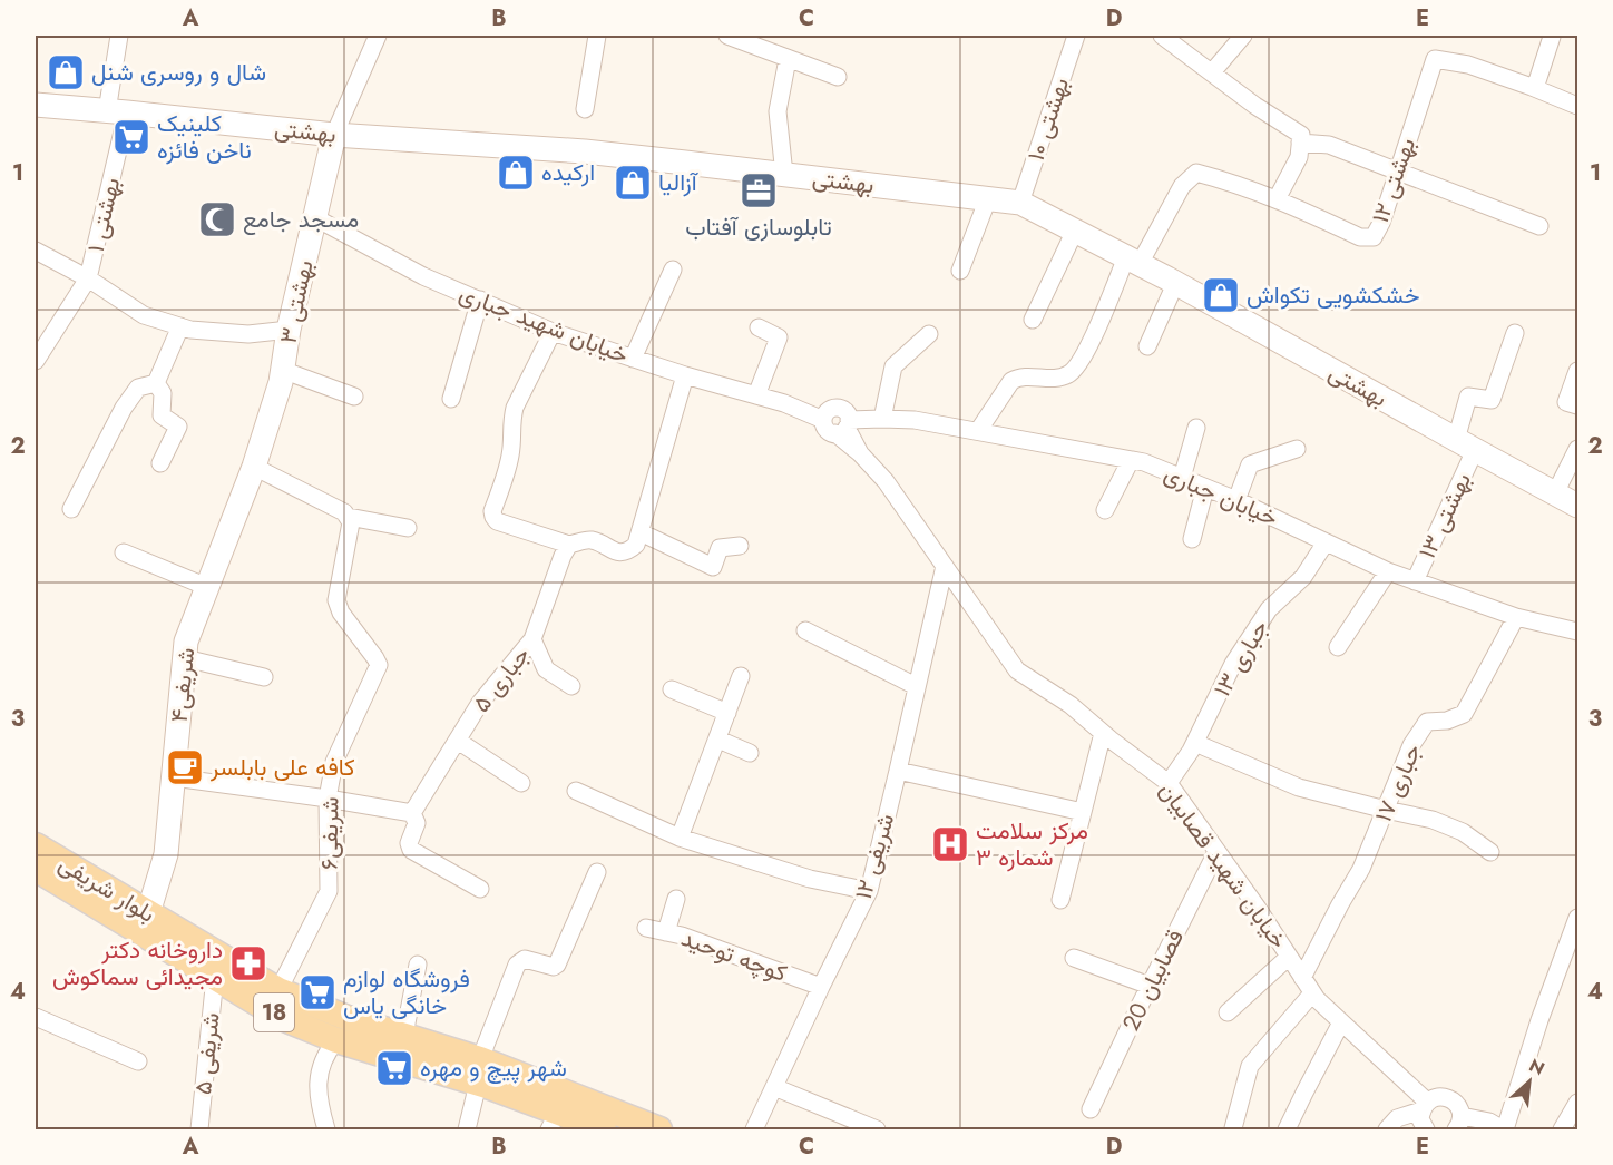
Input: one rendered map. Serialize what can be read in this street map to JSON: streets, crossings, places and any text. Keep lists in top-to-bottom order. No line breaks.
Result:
{"streets":{"main road":["بهشتی","بهشتی ۳","شریفی۴","بلوار شریفی","18"],"street":["بهشتی ۱۰","بهشتی ۱۲","بهشتی ۱","خیابان شهید جباری","خیابان جباری","بهشتی ۱۳","جباری ۱۳","جباری ۵","جباری ۱۷","شریفی۶","شریفی ۱۲","خیابان شهید قصابیان","کوچه توحید","قصابیان 20","شریفی ۵"]},"crossings":[["بهشتی ۱۰","بهشتی"],["بهشتی","بهشتی ۱۲"],["بهشتی","بهشتی ۱"],["بهشتی","بهشتی ۳"],["بهشتی","بهشتی ۱۳"],["بهشتی ۳","خیابان شهید جباری"],["بهشتی ۳","شریفی۴"],["خیابان شهید جباری","خیابان شهید قصابیان"],["خیابان جباری","بهشتی ۱۳"],["خیابان جباری","جباری ۱۳"],["خیابان جباری","جباری ۱۷"],["خیابان جباری","خیابان شهید قصابیان"],["جباری ۱۳","خیابان شهید قصابیان"],["شریفی۴","بلوار شریفی"],["جباری ۱۷","خیابان شهید قصابیان"],["شریفی۶","بلوار شریفی"],["شریفی ۱۲","خیابان شهید قصابیان"],["شریفی ۱۲","کوچه توحید"],["خیابان شهید قصابیان","قصابیان 20"],["بلوار شریفی","شریفی ۵"]],"places":{"shop":["شال و روسری شنل","ارکیده","آزالیا","خشکشویی تکواش"],"supermarket":["کلینیک ناخن فائزه","فروشگاه لوازم خانگی یاس","شهر پیچ و مهره"],"office":["تابلوسازی آفتاب"],"mosque":["مسجد جامع"],"cafe":["کافه علی بابلسر"],"hospital":["مرکز سلامت شماره ۳"],"pharmacy":["داروخانه دکتر مجیدائی سماکوش"]},"north":"top right","grid":{"columns":["A","B","C","D","E"],"rows":["1","2","3","4"]}}
